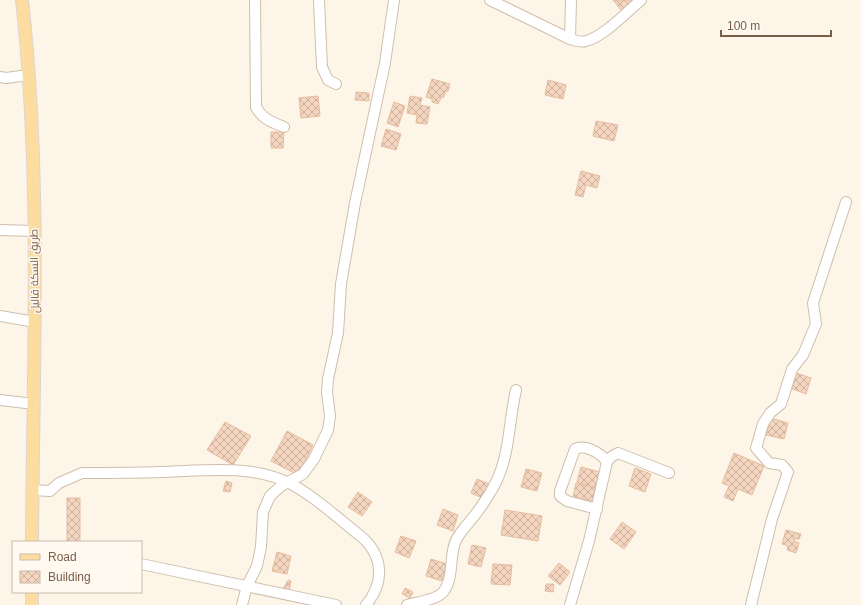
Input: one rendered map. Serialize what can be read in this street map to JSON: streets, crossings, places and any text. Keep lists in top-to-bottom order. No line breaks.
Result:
{"streets":{"main road":["طريق السكة قاليل"]},"legend":["Road","Building"],"scale_bar":"100 m"}
